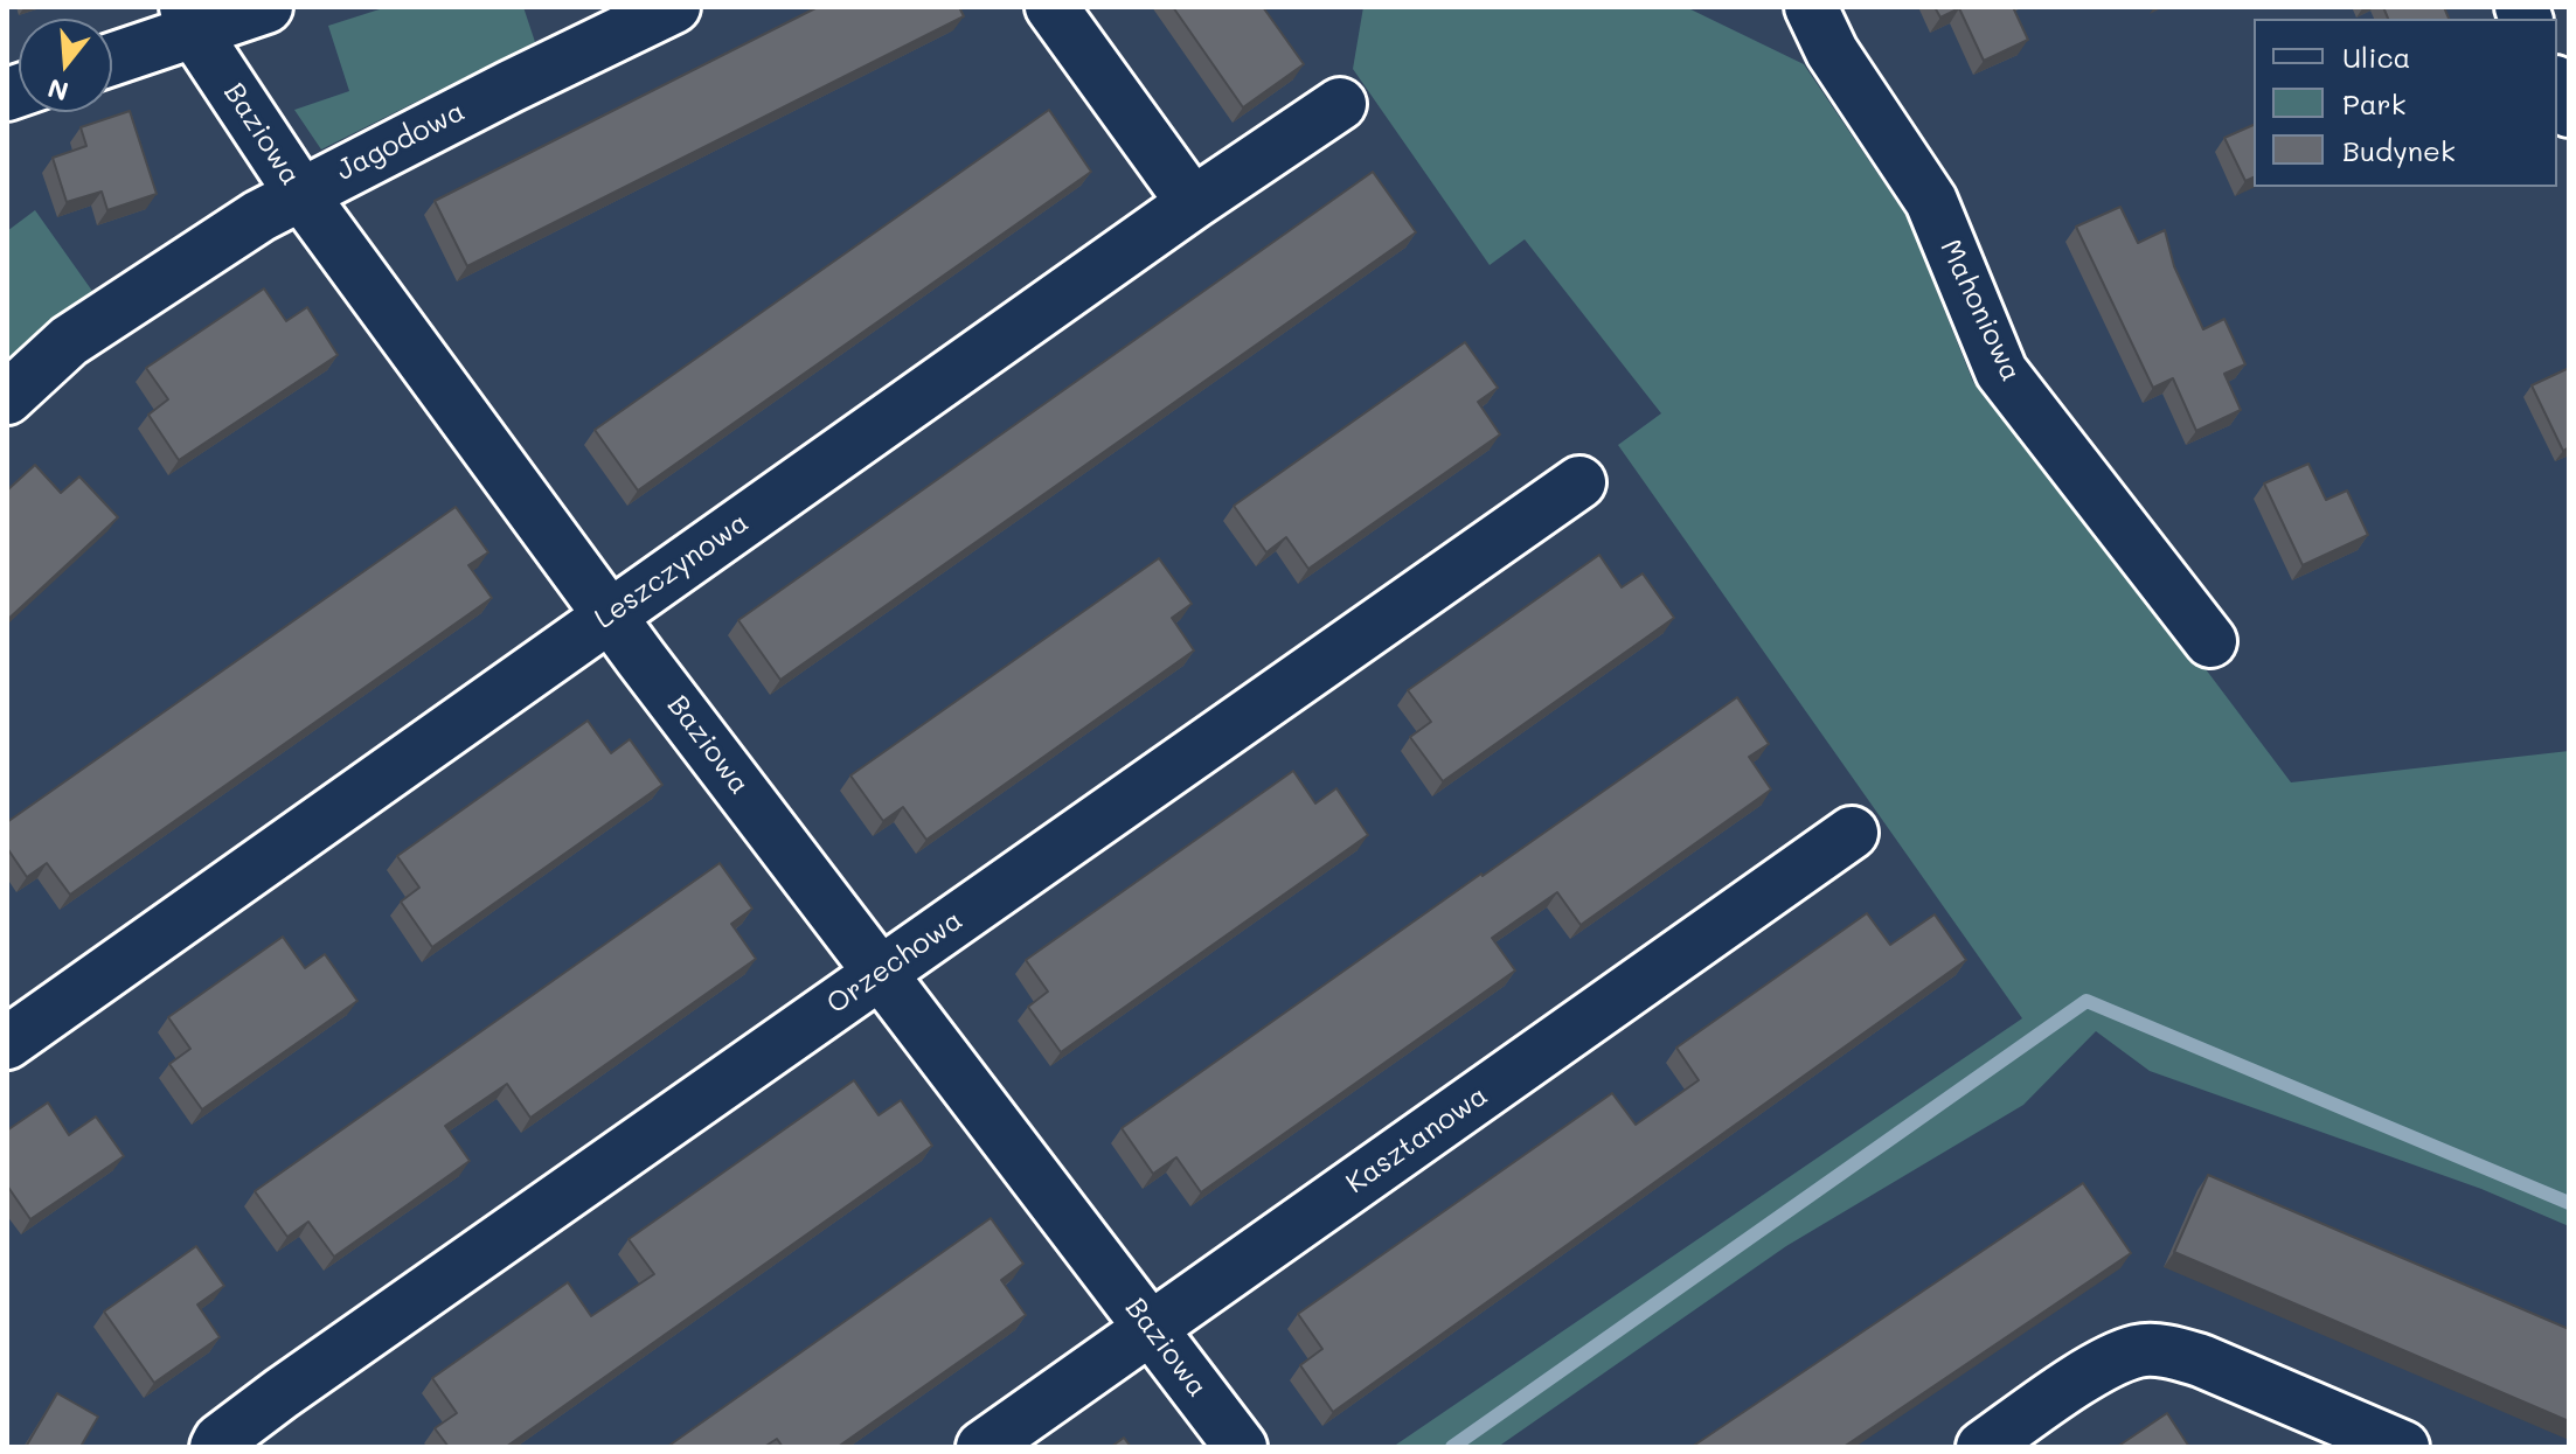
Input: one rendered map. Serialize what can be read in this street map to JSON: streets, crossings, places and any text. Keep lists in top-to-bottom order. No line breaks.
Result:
{"streets":{"street":["Baziowa","Jagodowa","Mahoniowa","Leszczynowa","Orzechowa","Kasztanowa"]},"crossings":[["Baziowa","Jagodowa"],["Baziowa","Leszczynowa"],["Baziowa","Orzechowa"],["Baziowa","Kasztanowa"]],"legend":["Ulica","Park","Budynek"],"north":"bottom"}
